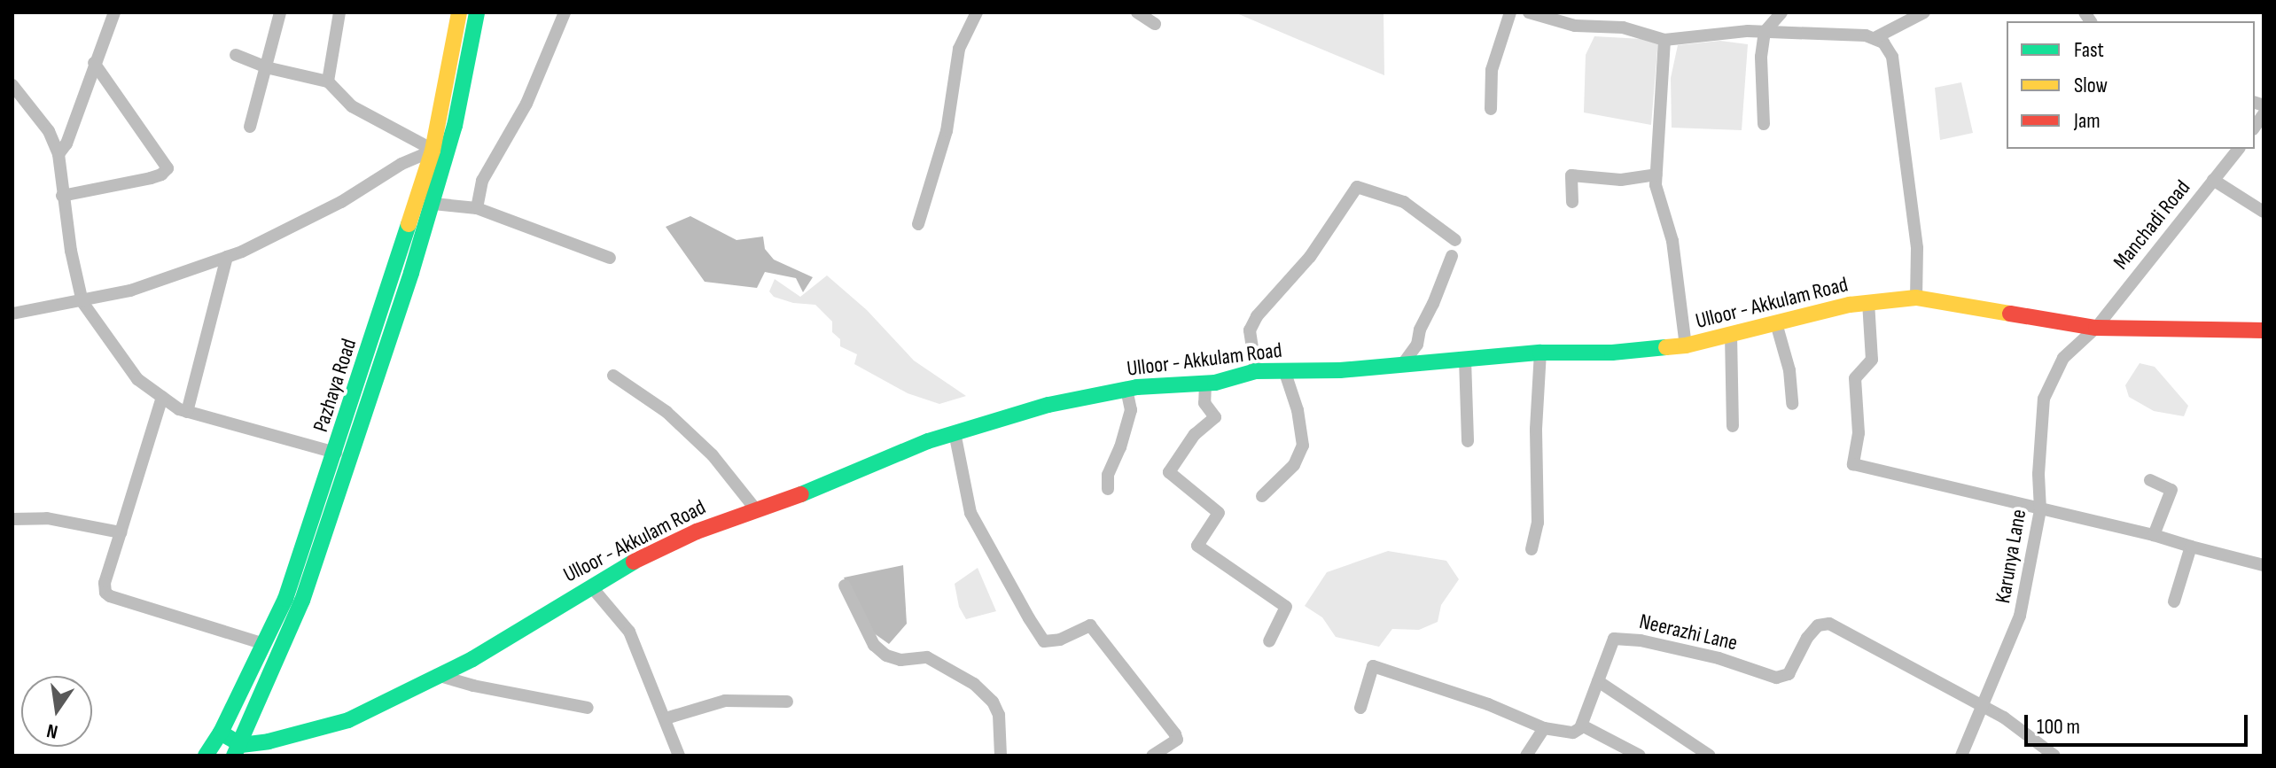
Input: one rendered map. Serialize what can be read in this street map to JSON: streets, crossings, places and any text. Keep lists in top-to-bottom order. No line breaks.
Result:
{"streets":{"main road":["Ulloor - Akkulam Road","Pazhaya Road"],"street":["Manchadi Road","Karunya Lane","Neerazhi Lane"]},"crossings":[["Manchadi Road","Ulloor - Akkulam Road"],["Manchadi Road","Karunya Lane"],["Ulloor - Akkulam Road","Karunya Lane"],["Karunya Lane","Neerazhi Lane"]],"legend":["Fast","Slow","Jam"],"scale_bar":"100 m","north":"bottom"}
